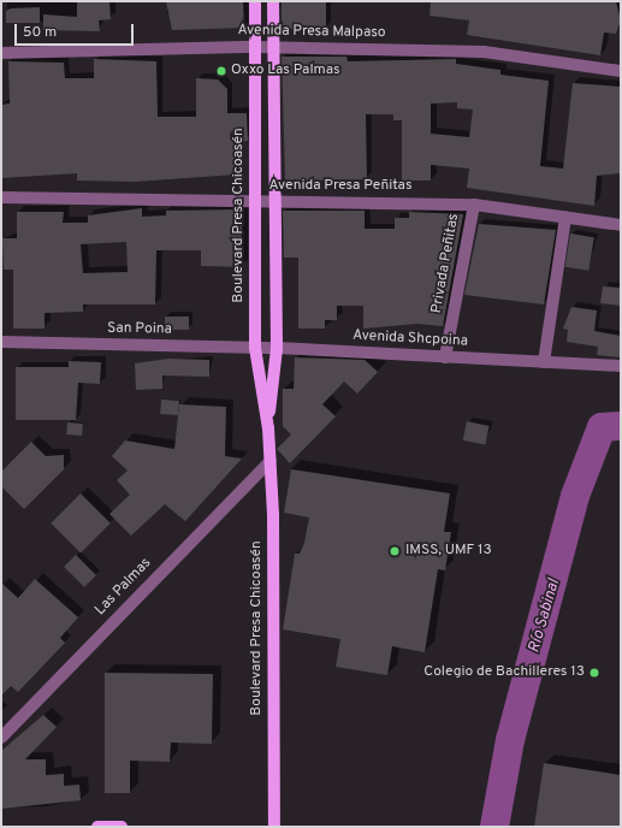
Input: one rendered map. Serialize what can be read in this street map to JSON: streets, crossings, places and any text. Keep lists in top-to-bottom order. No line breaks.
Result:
{"streets":{"main road":["Boulevard Presa Chicoasén"],"street":["Avenida Presa Malpaso","Avenida Presa Peñitas","Privada Peñitas","San Poina","Avenida Shcpoina","Las Palmas"]},"crossings":[["Avenida Presa Malpaso","Boulevard Presa Chicoasén"],["Avenida Presa Peñitas","Boulevard Presa Chicoasén"],["Avenida Presa Peñitas","Privada Peñitas"],["Boulevard Presa Chicoasén","San Poina"],["Boulevard Presa Chicoasén","Avenida Shcpoina"],["Boulevard Presa Chicoasén","Las Palmas"],["Privada Peñitas","Avenida Shcpoina"],["San Poina","Avenida Shcpoina"]],"water":["Río Sabinal"],"places":["Oxxo Las Palmas","IMSS, UMF 13","Colegio de Bachilleres 13"],"scale_bar":"50 m"}
